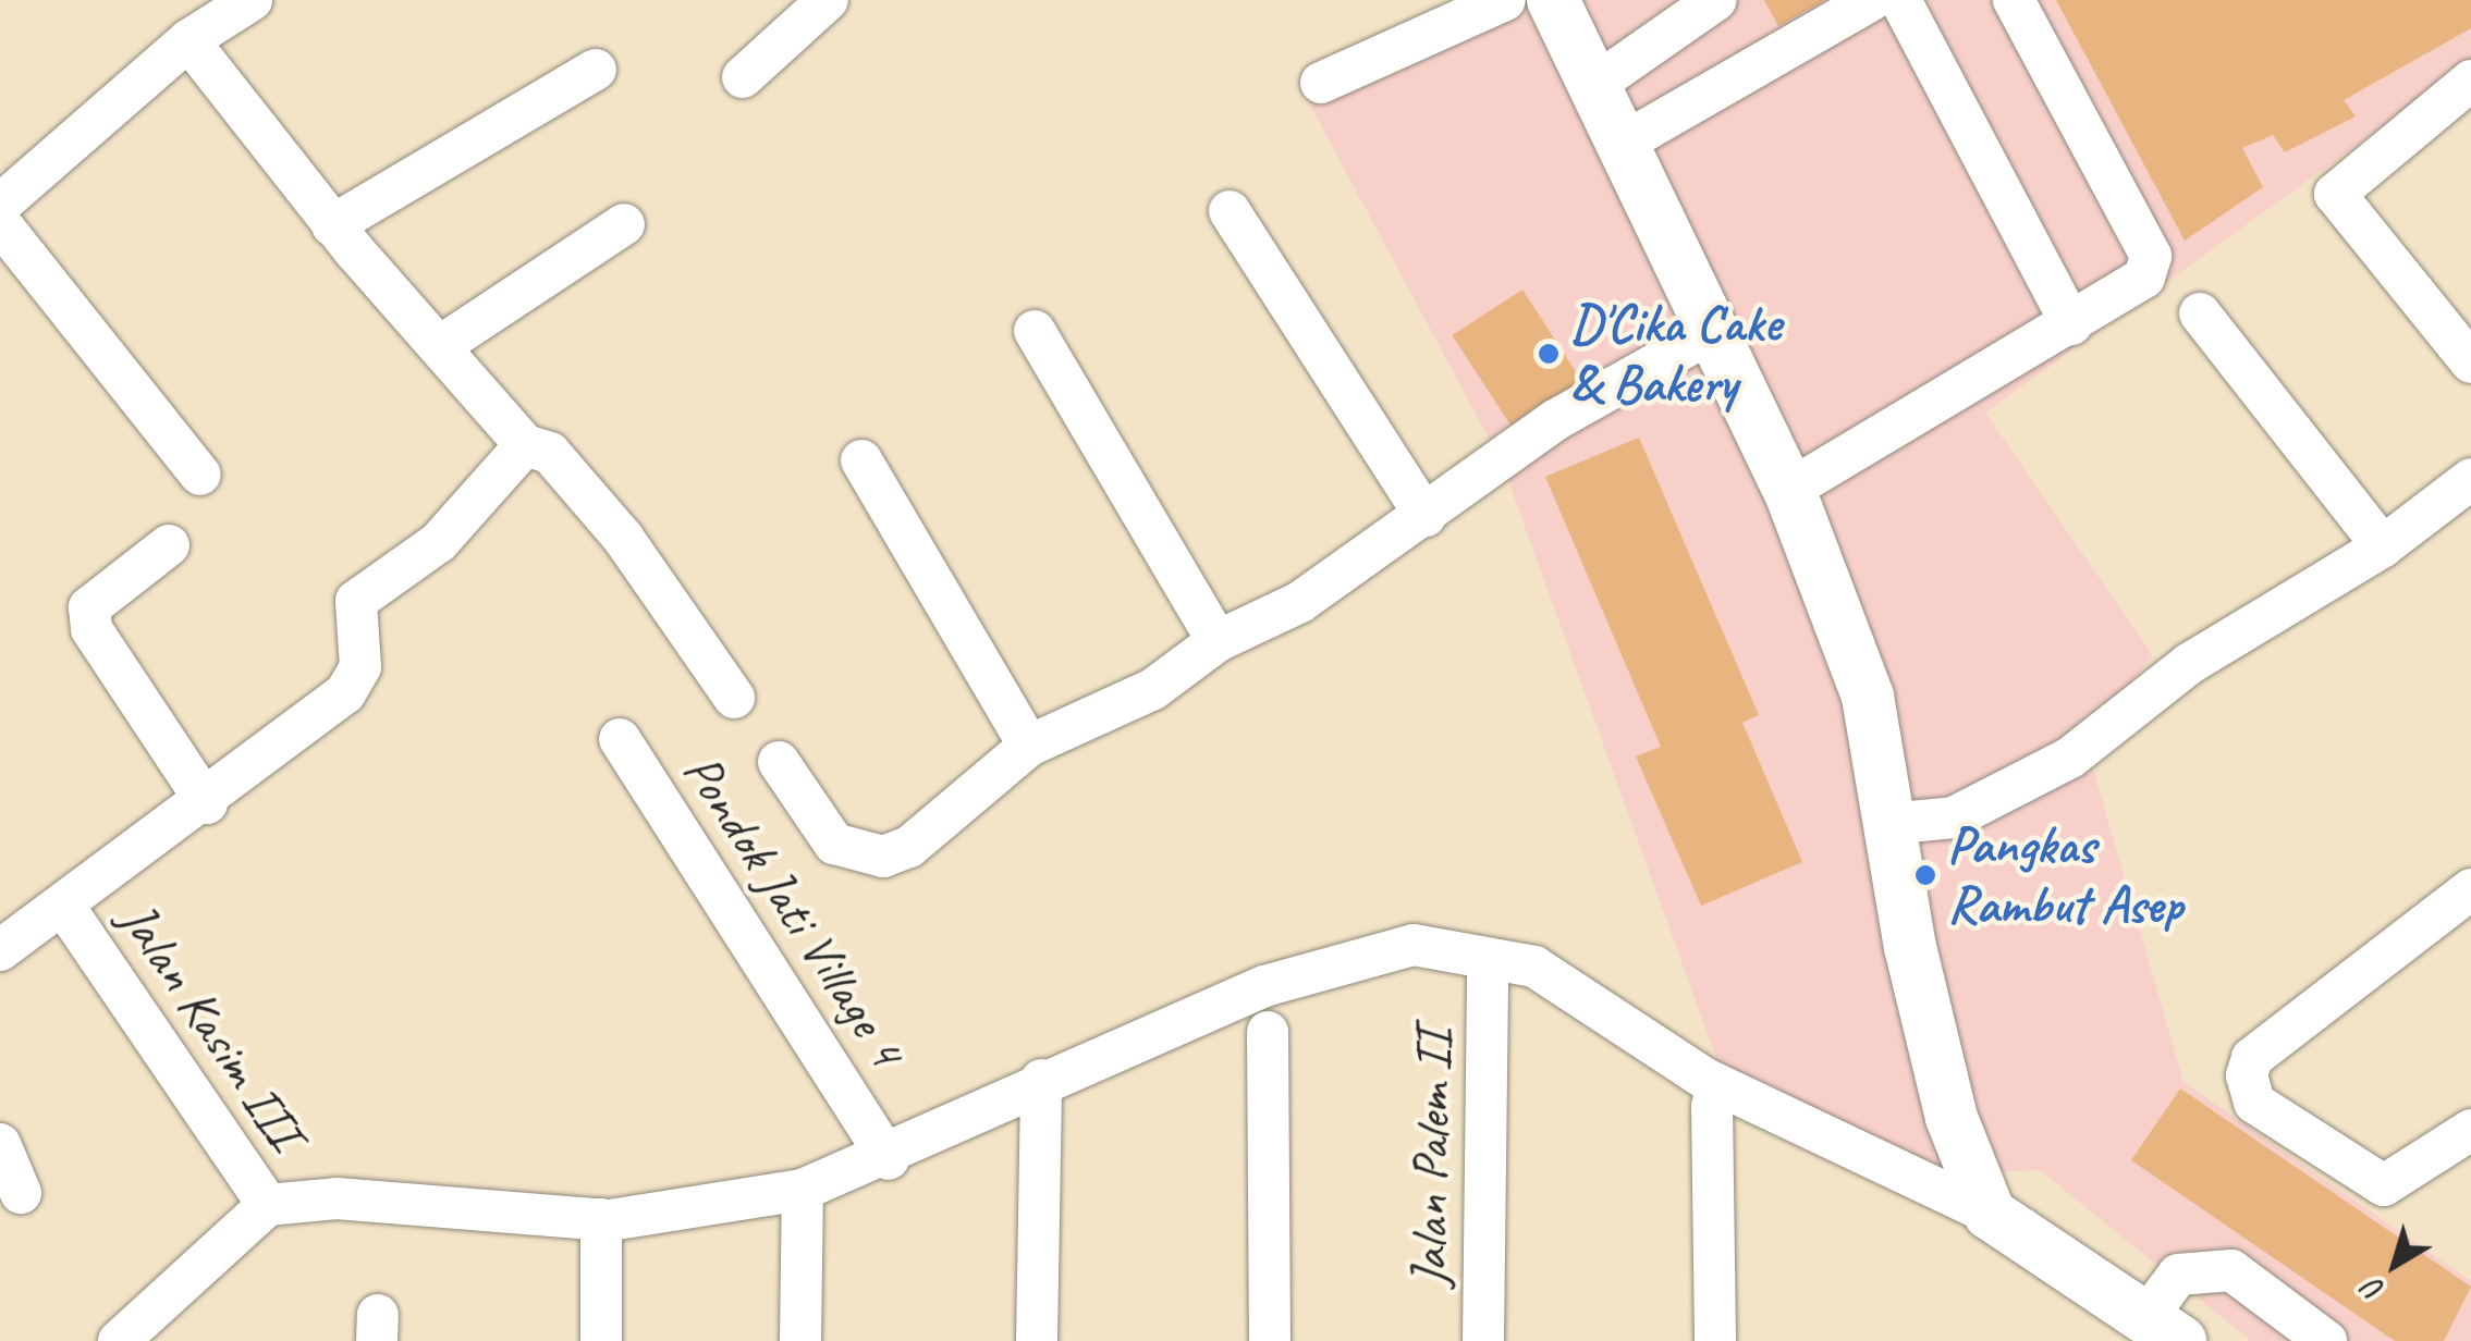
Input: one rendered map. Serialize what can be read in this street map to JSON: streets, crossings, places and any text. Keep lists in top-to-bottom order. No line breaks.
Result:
{"streets":{"street":["Pondok Jati Village 4","Jalan Kasim III","Jalan Palem II"]},"places":["D'Cika Cake & Bakery","Pangkas Rambut Asep"],"north":"bottom left"}
